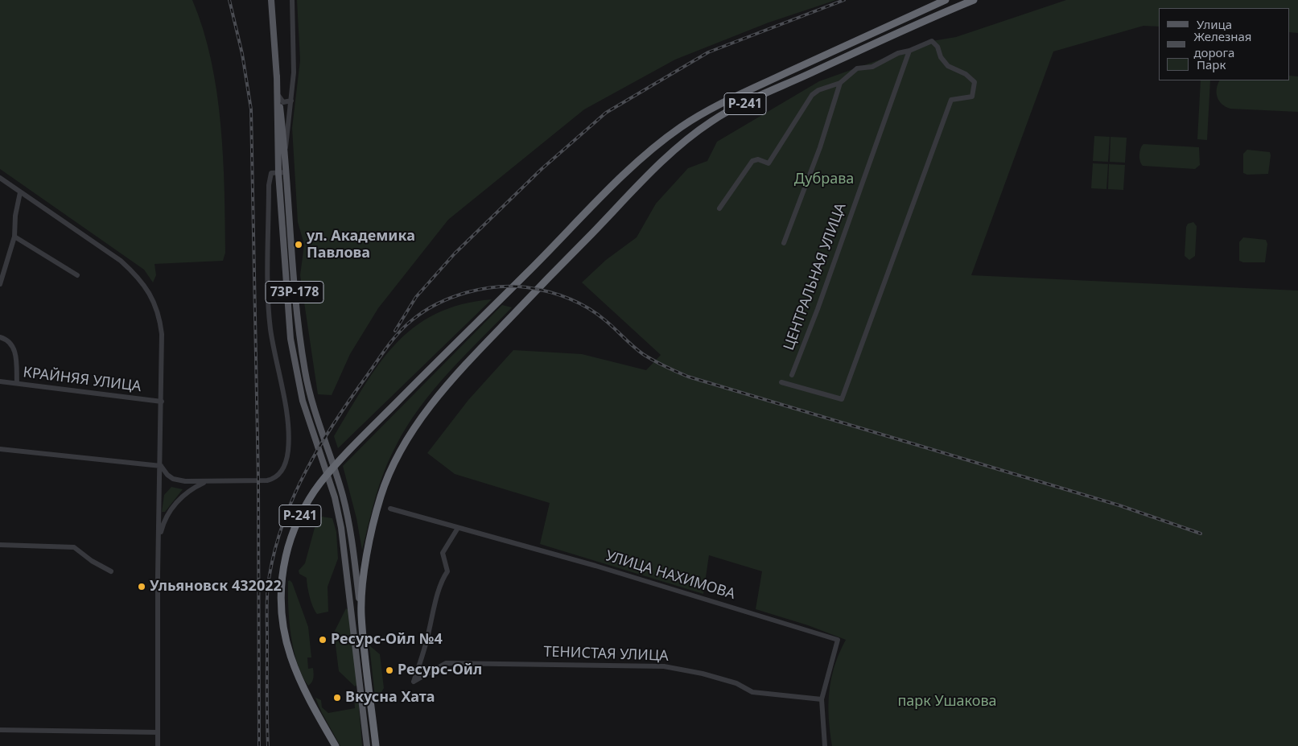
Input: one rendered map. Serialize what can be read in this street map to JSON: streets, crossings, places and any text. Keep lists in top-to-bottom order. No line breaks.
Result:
{"streets":{"highway":["Р-241"],"main road":["73Р-178"],"street":["ЦЕНТРАЛЬНАЯ УЛИЦА","КРАЙНЯЯ УЛИЦА","УЛИЦА НАХИМОВА","ТЕНИСТАЯ УЛИЦА"]},"crossings":[["Р-241","73Р-178"],["УЛИЦА НАХИМОВА","ТЕНИСТАЯ УЛИЦА"]],"parks":["Дубрава","парк Ушакова"],"places":["ул. Академика Павлова","Ульяновск 432022","Ресурс-Ойл №4","Ресурс-Ойл","Вкусна Хата"],"legend":["Улица","Железная дорога","Парк"]}
